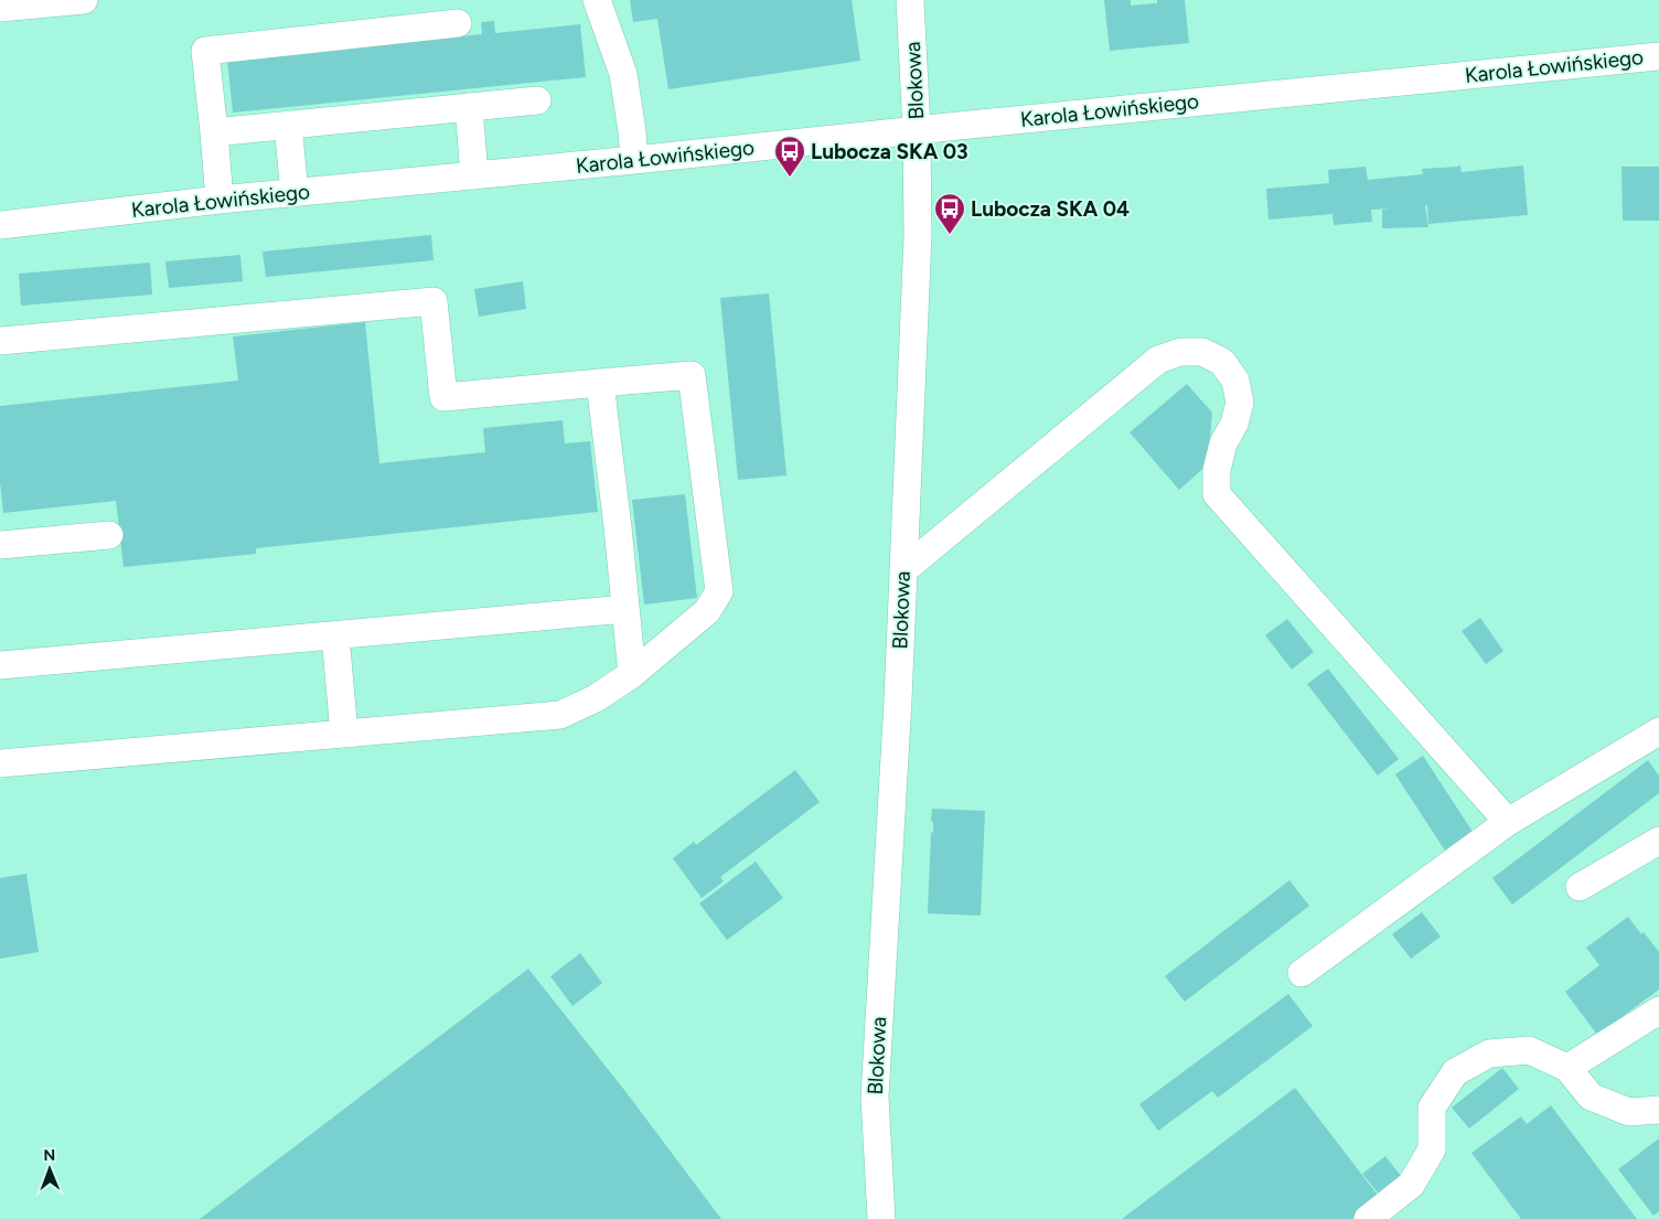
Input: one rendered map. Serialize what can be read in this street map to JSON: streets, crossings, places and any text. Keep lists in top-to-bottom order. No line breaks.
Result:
{"streets":{"street":["Karola Łowińskiego","Blokowa"]},"crossings":[["Karola Łowińskiego","Blokowa"]],"places":{"bus stop":["Lubocza SKA 03","Lubocza SKA 04"]},"north":"top"}
